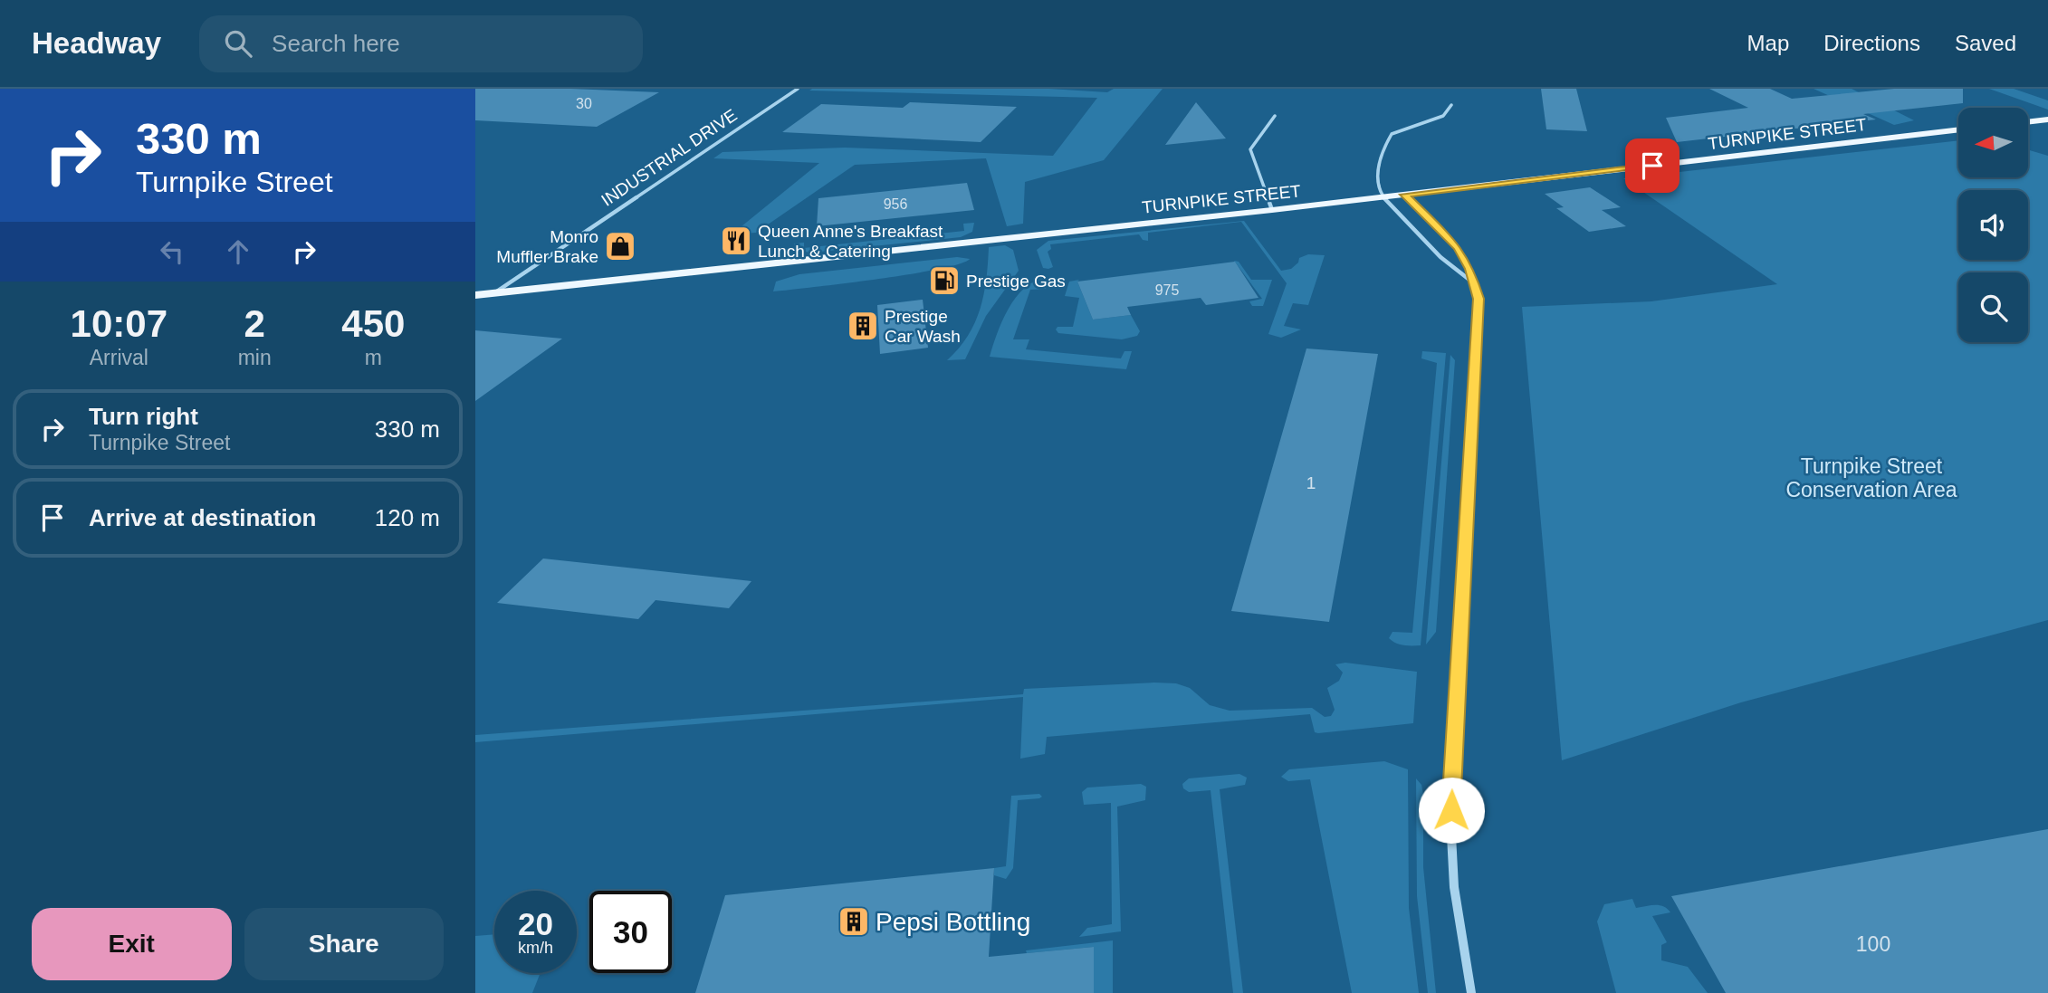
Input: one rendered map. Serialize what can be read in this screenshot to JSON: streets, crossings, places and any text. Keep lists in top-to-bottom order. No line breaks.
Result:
{"streets":{"main road":["TURNPIKE STREET"],"street":["INDUSTRIAL DRIVE"]},"crossings":[["TURNPIKE STREET","INDUSTRIAL DRIVE"]],"parks":["Turnpike Street Conservation Area"],"places":{"restaurant":["Queen Anne's Breakfast Lunch & Catering"],"shop":["Monro Muffler Brake"],"fuel station":["Prestige Gas"],"building":["Prestige Car Wash","Pepsi Bottling"]},"house_numbers":["30","956","975","1","100"],"north":"left","page":{"header":"Headway","search":"Search here","nav":["Map","Directions","Saved"],"turn":["330 m","Turnpike Street"],"eta":["10:07","Arrival","2","min","450","m"],"list":[{"name":"Turn right","note":"Turnpike Street","value":"330 m"},{"name":"Arrive at destination","value":"120 m"}],"speed":"20 km/h","limit":"30","buttons":["Exit","Share"]}}
